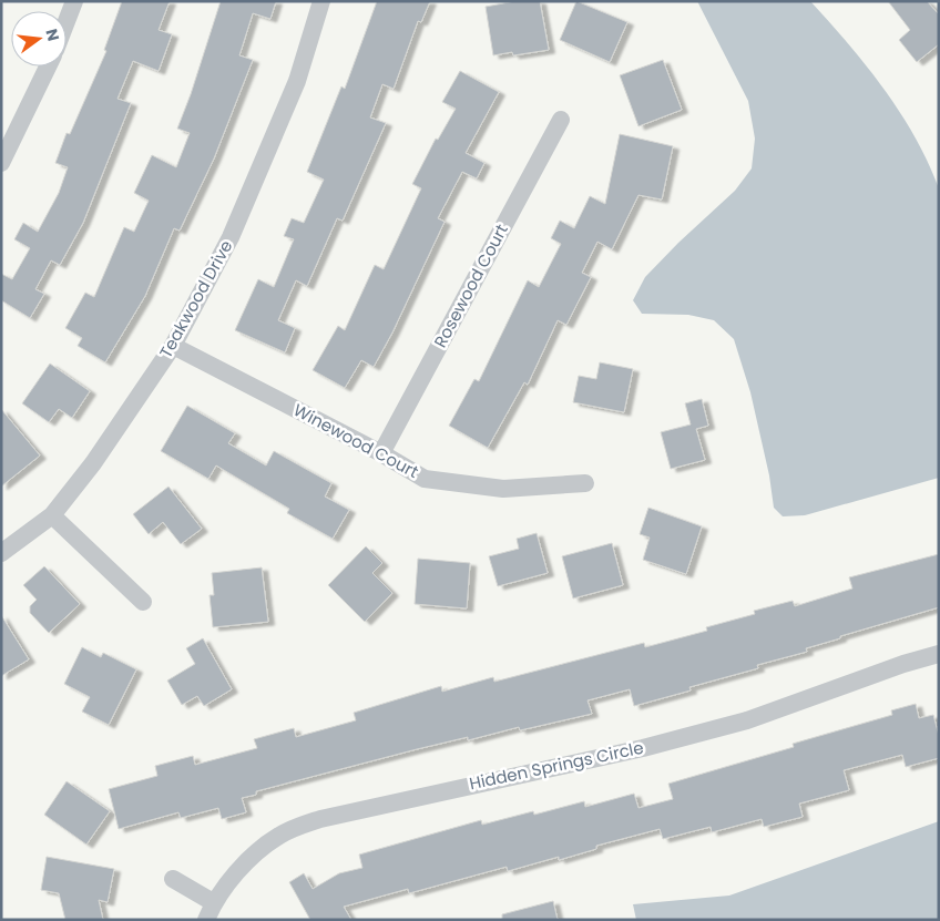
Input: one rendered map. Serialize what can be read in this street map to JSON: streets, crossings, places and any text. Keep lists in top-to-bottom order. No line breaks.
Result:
{"streets":{"street":["Rosewood Court","Teakwood Drive","Winewood Court","Hidden Springs Circle"]},"crossings":[["Rosewood Court","Winewood Court"],["Teakwood Drive","Winewood Court"]],"north":"right"}
